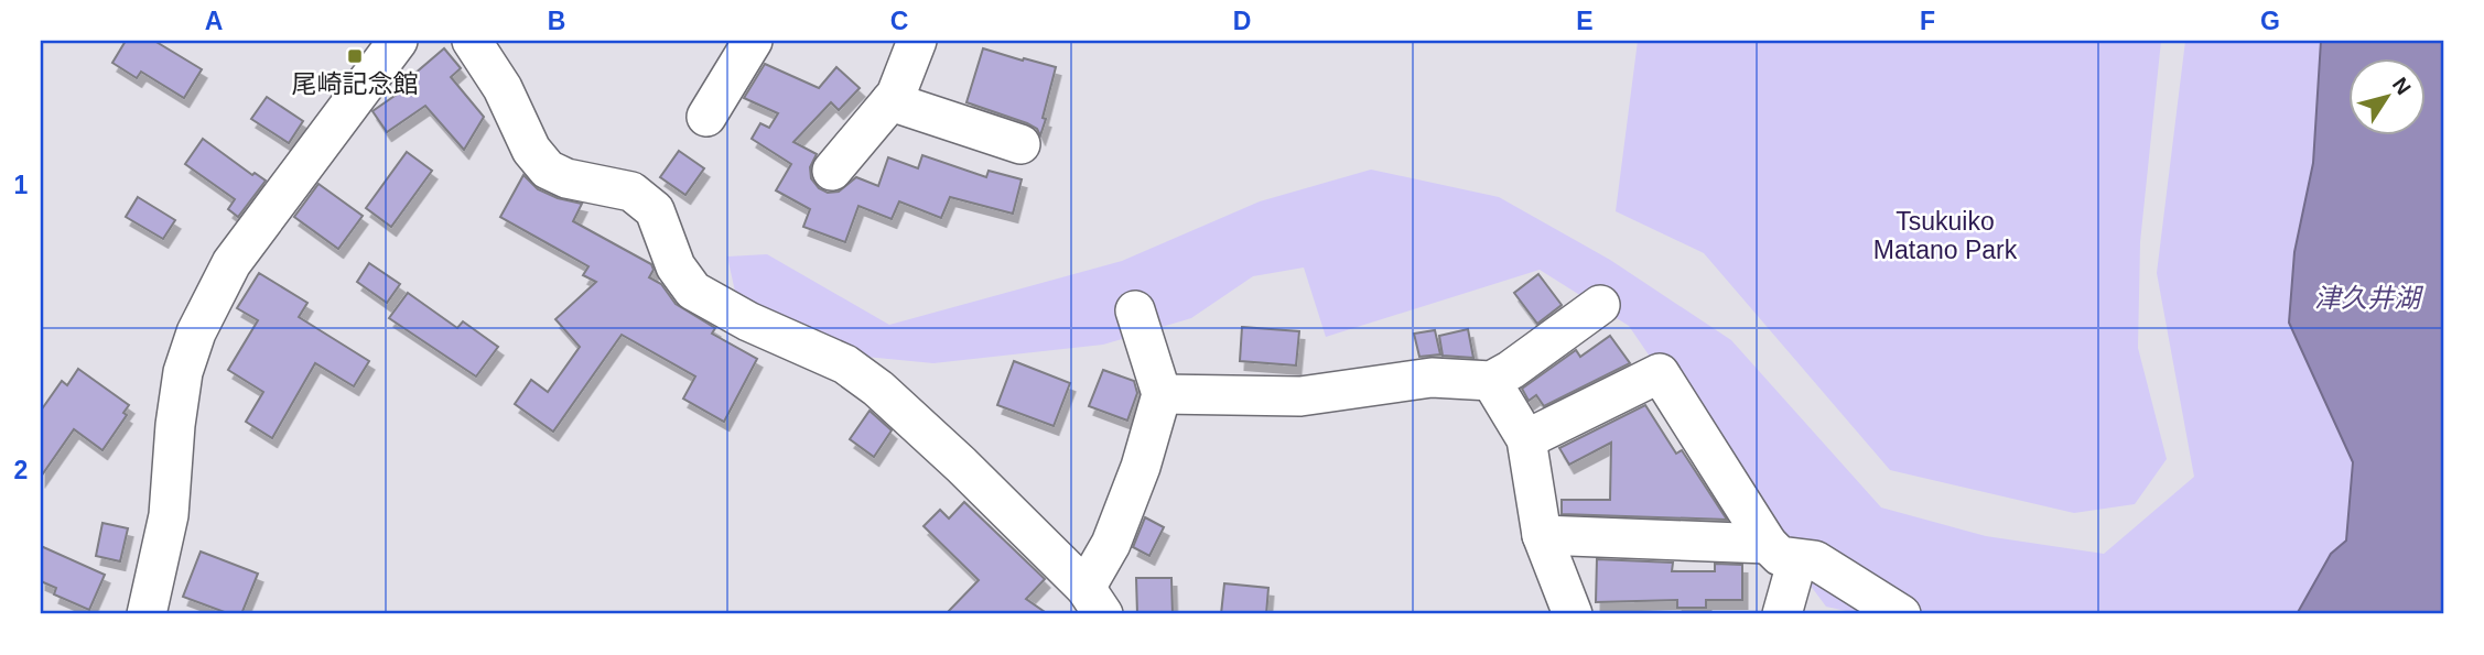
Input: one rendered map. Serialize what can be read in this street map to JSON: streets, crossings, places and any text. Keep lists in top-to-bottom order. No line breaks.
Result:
{"water":["津久井湖"],"parks":["Tsukuiko Matano Park"],"places":{"transit":["尾崎記念館"]},"north":"top right","grid":{"columns":["A","B","C","D","E","F","G"],"rows":["1","2"]}}
